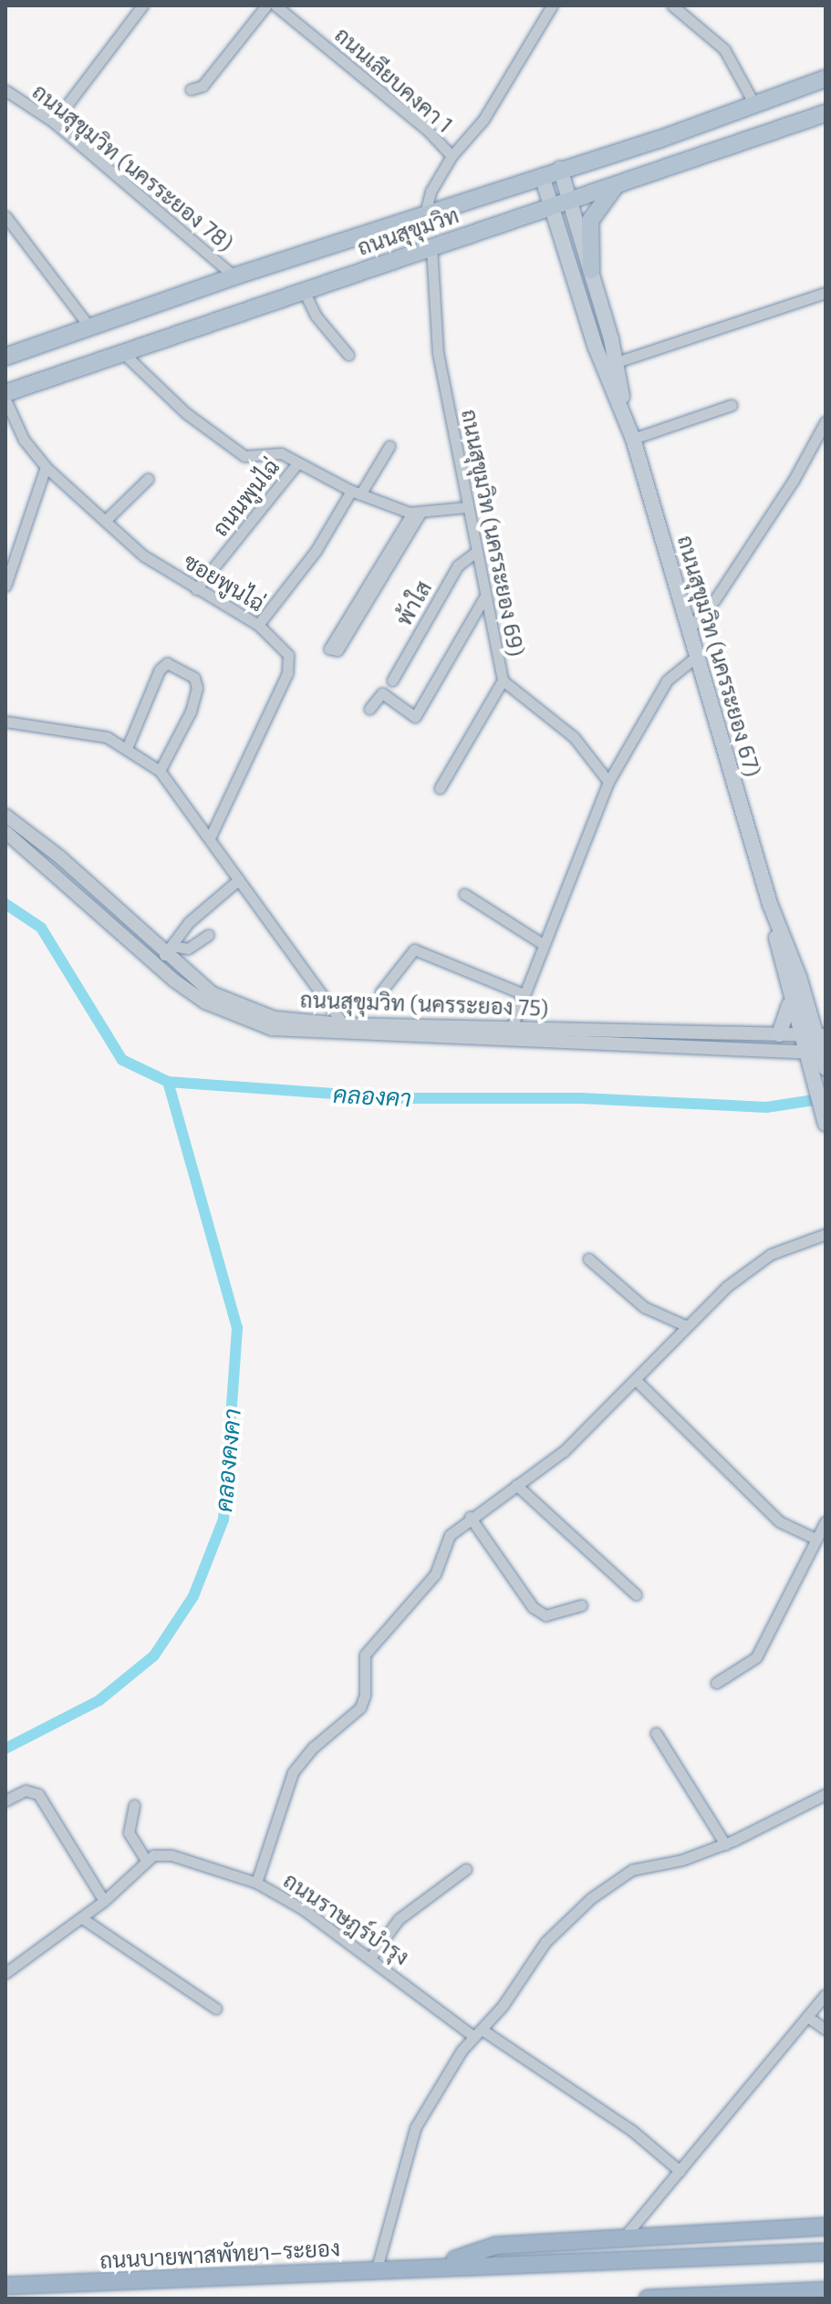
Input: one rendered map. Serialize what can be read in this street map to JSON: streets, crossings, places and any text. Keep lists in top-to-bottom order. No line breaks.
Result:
{"streets":{"highway":["ถนนบายพาสพัทยา–ระยอง"],"main road":["ถนนสุขุมวิท","ถนนสุขุมวิท (นครระยอง 67)"],"street":["ถนนเลียบคงคา 1","ถนนสุขุมวิท (นครระยอง 78)","ถนนพูนไฉ่","ถนนสุขุมวิท (นครระยอง 69)","ซอยพูนไฉ่","พ้าใส","ถนนสุขุมวิท (นครระยอง 75)","ถนนราษฎร์บำรุง"]},"crossings":[["ถนนสุขุมวิท (นครระยอง 78)","ถนนสุขุมวิท"],["ถนนสุขุมวิท","ถนนสุขุมวิท (นครระยอง 69)"],["ถนนสุขุมวิท","ถนนสุขุมวิท (นครระยอง 67)"],["ถนนพูนไฉ่","ซอยพูนไฉ่"],["ถนนสุขุมวิท (นครระยอง 69)","พ้าใส"],["ถนนสุขุมวิท (นครระยอง 67)","ถนนสุขุมวิท (นครระยอง 75)"]],"water":["คลองคา","คลองคงคา"]}
